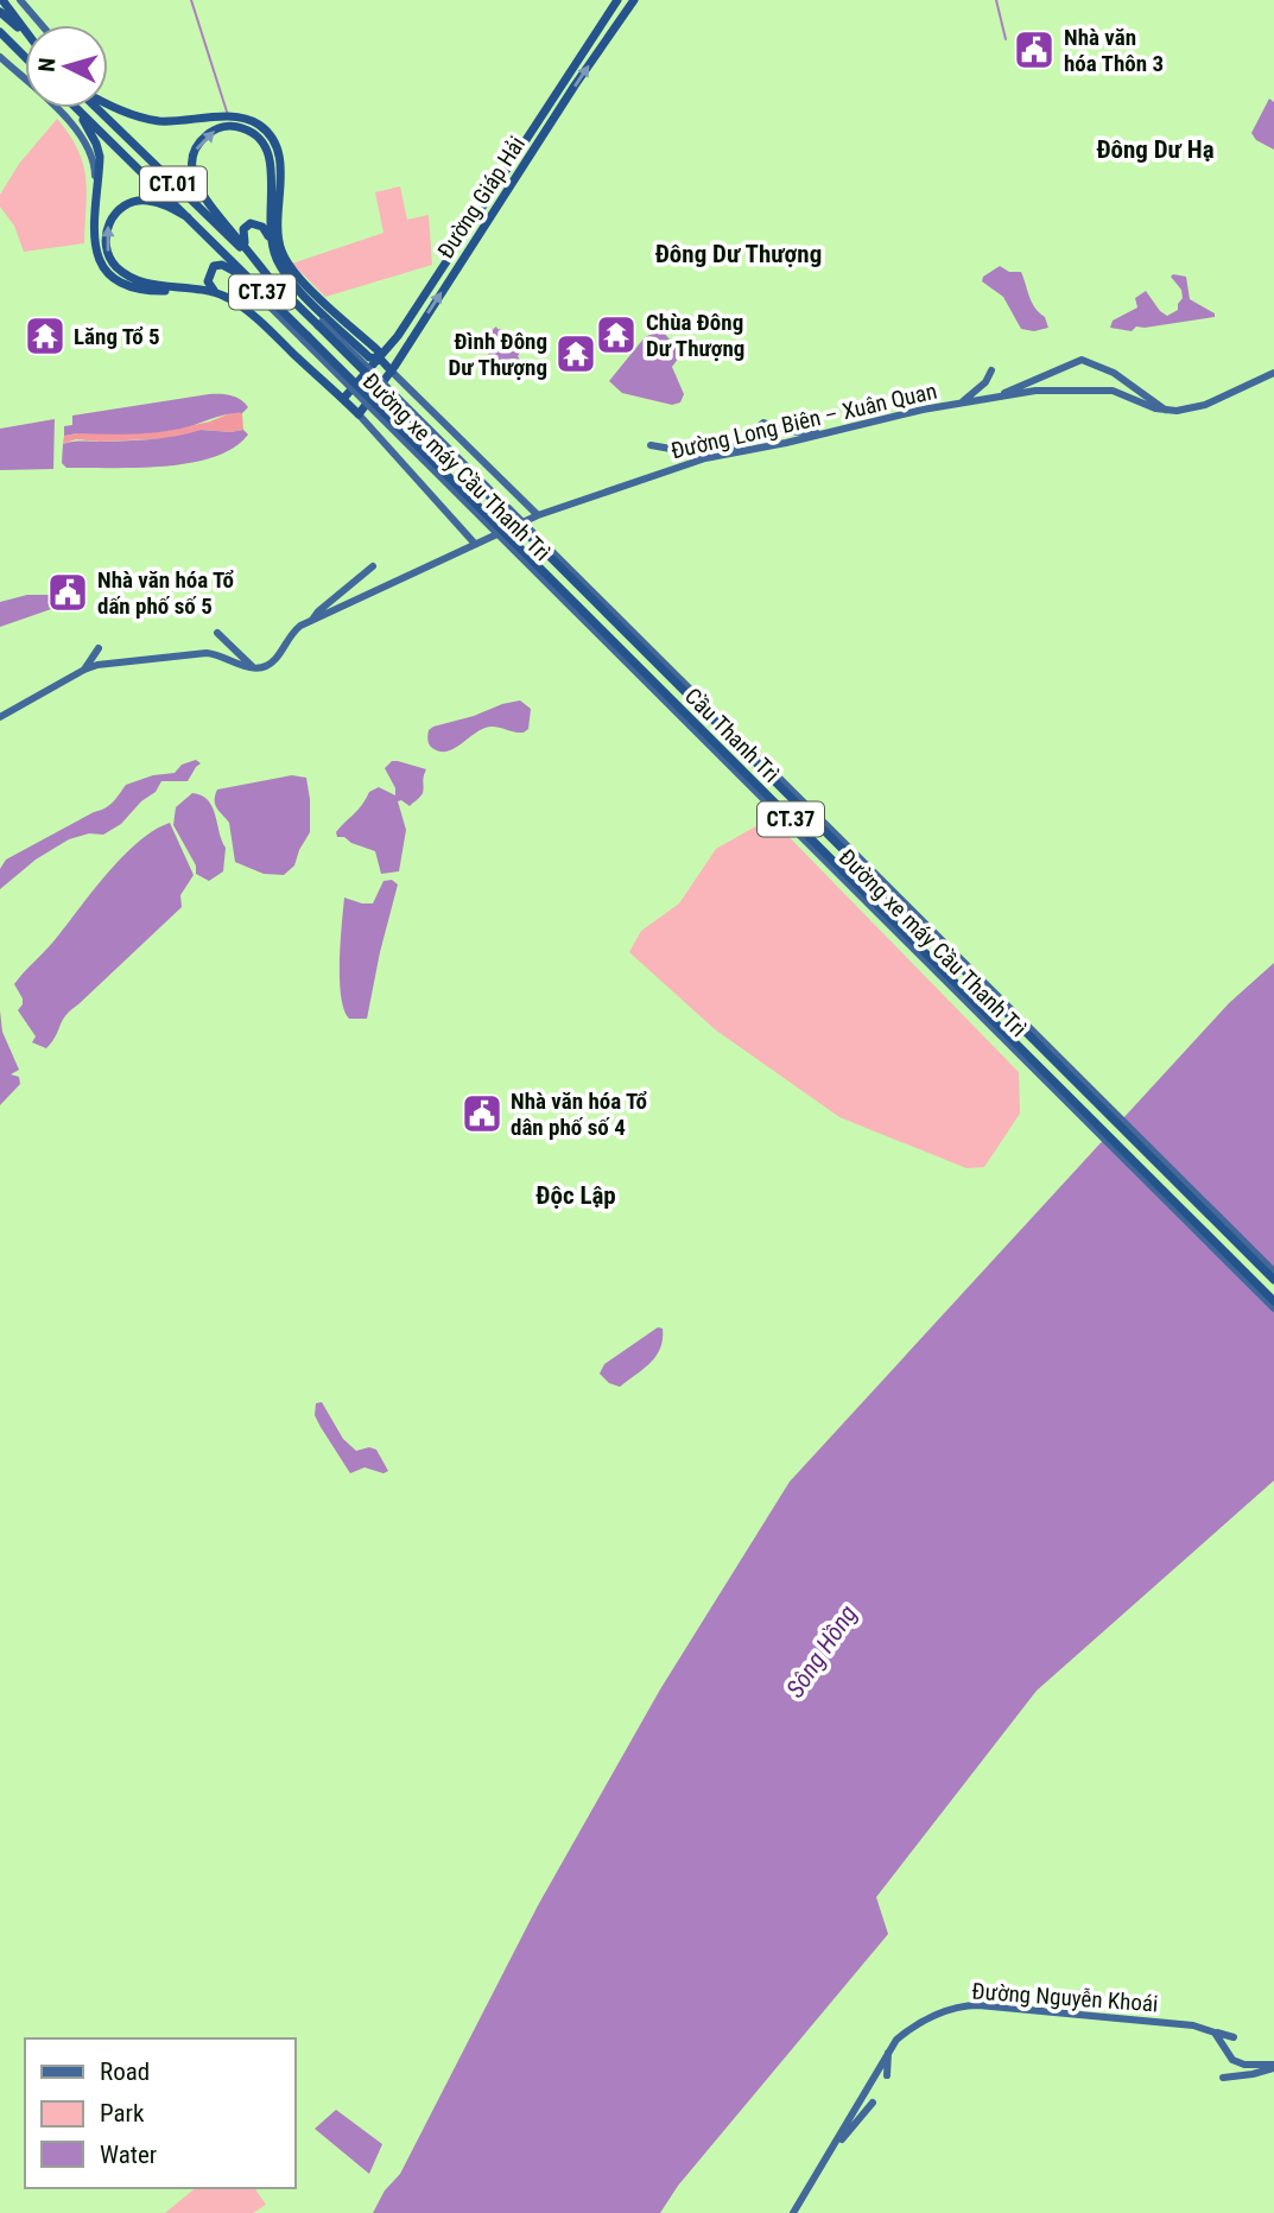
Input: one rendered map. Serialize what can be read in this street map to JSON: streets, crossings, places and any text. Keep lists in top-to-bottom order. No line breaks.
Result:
{"streets":{"highway":["CT.01","Đường Giáp Hải","CT.37","Cầu Thanh Trì"],"main road":["Đường Long Biên – Xuân Quan","Đường xe máy Cầu Thanh Trì","Đường Nguyễn Khoái"]},"crossings":[["CT.01","CT.37"],["CT.01","Đường xe máy Cầu Thanh Trì"],["CT.37","Đường xe máy Cầu Thanh Trì"],["CT.37","Cầu Thanh Trì"],["Đường xe máy Cầu Thanh Trì","Cầu Thanh Trì"]],"districts":["Đông Dư Hạ","Đông Dư Thượng","Độc Lập"],"water":["Sông Hồng"],"places":{"public building":["Nhà văn hóa Thôn 3","Nhà văn hóa Tổ dấn phố số 5","Nhà văn hóa Tổ dân phố số 4"],"temple":["Chùa Đông Dư Thượng","Lăng Tổ 5","Đình Đông Dư Thượng"]},"legend":["Road","Park","Water"],"north":"left"}
